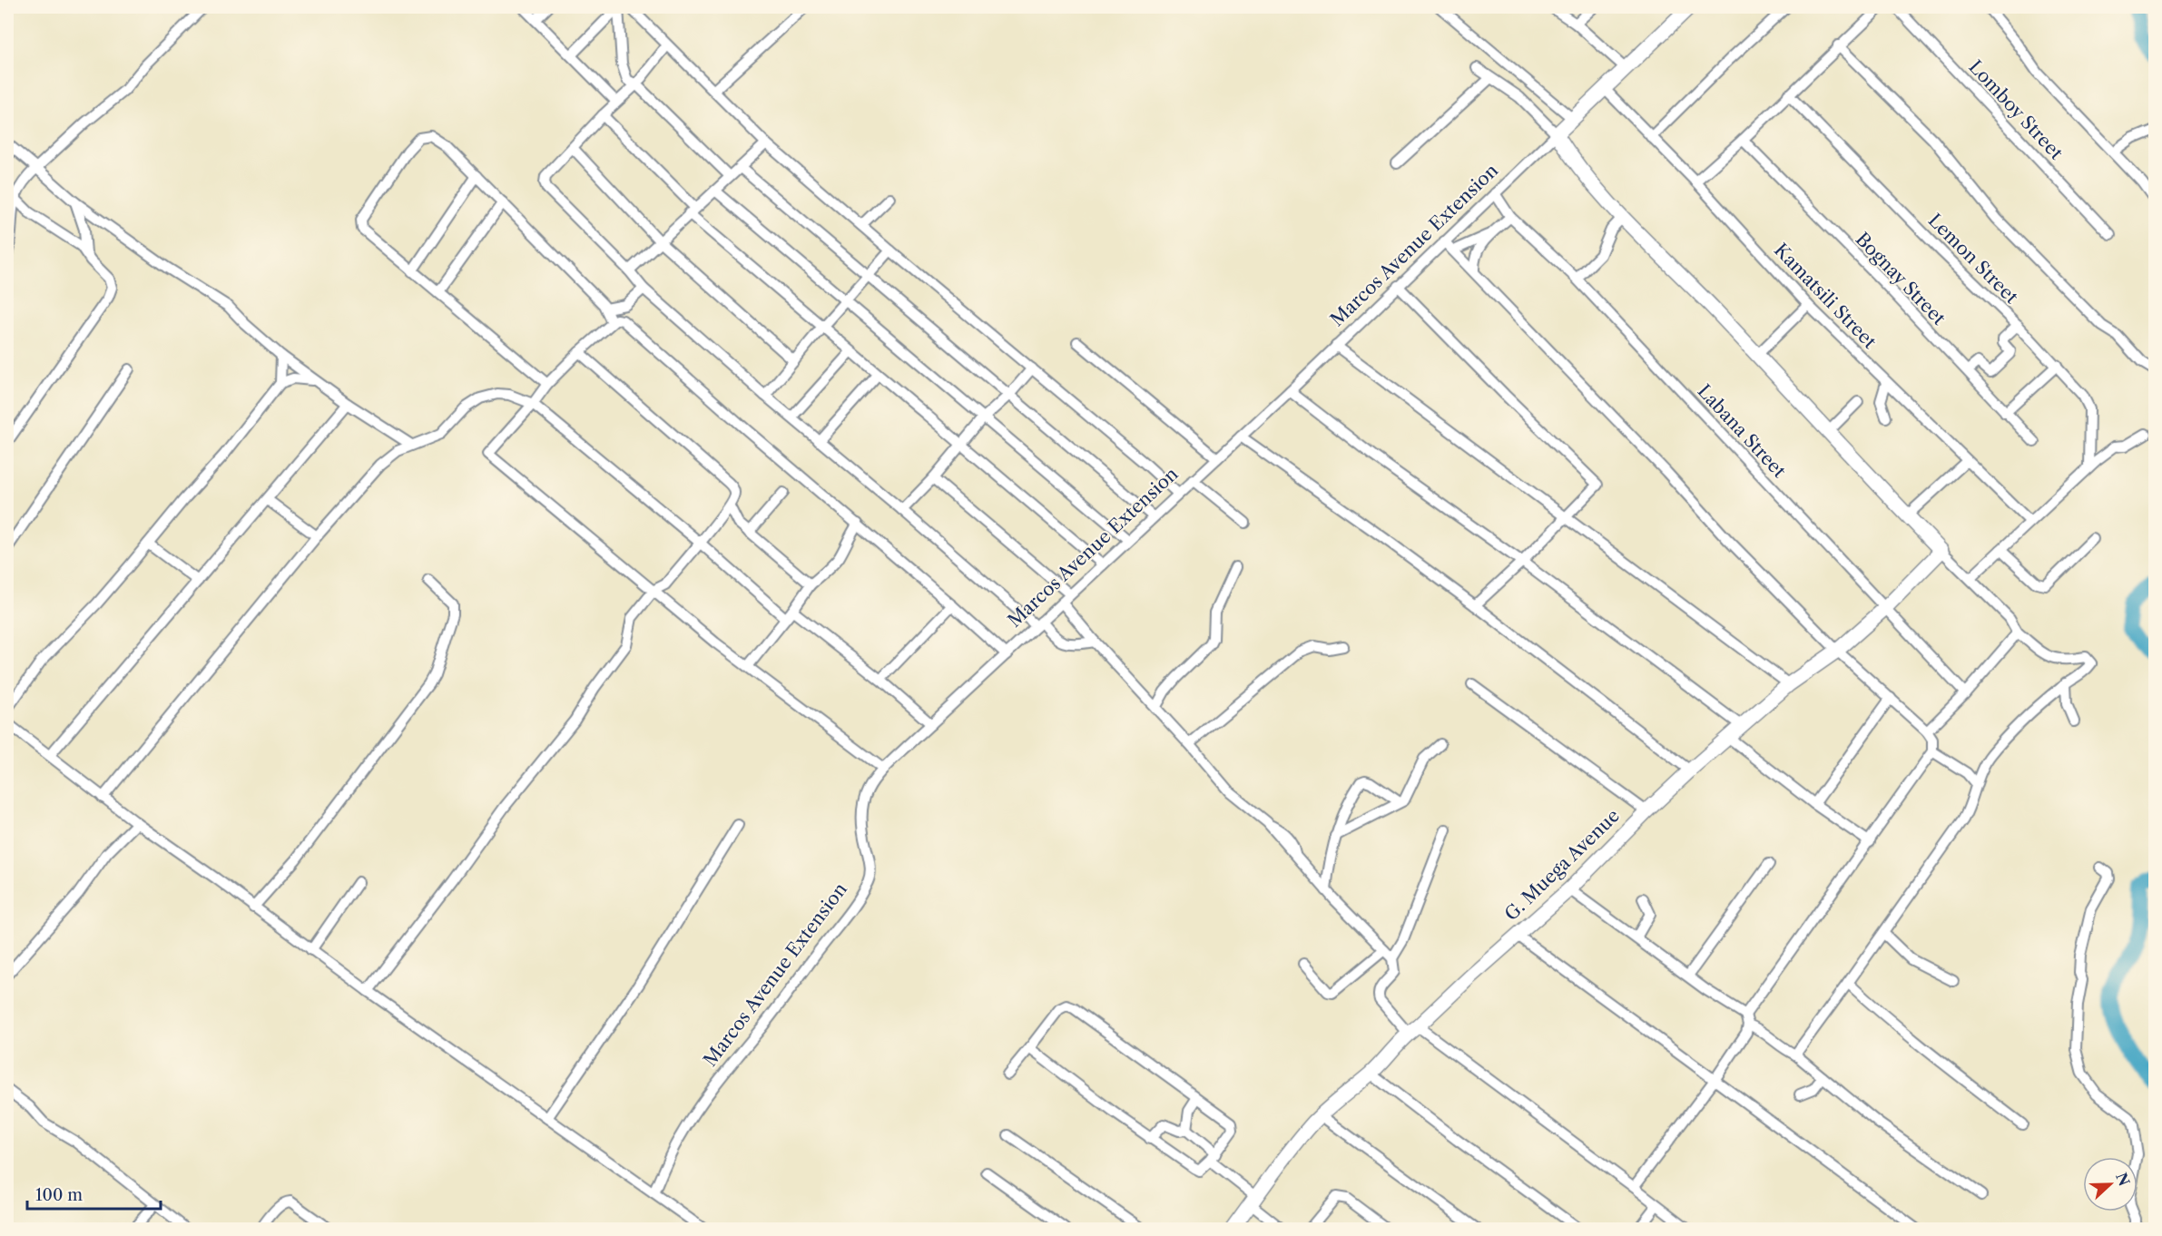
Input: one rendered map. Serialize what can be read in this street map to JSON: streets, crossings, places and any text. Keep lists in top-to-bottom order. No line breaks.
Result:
{"streets":{"street":["Lomboy Street","Marcos Avenue Extension","Lemon Street","Bognay Street","Kamatsili Street","Labana Street","G. Muega Avenue"]},"crossings":[["Marcos Avenue Extension","Kamatsili Street"],["Marcos Avenue Extension","Labana Street"],["Labana Street","G. Muega Avenue"]],"scale_bar":"100 m","north":"right"}
